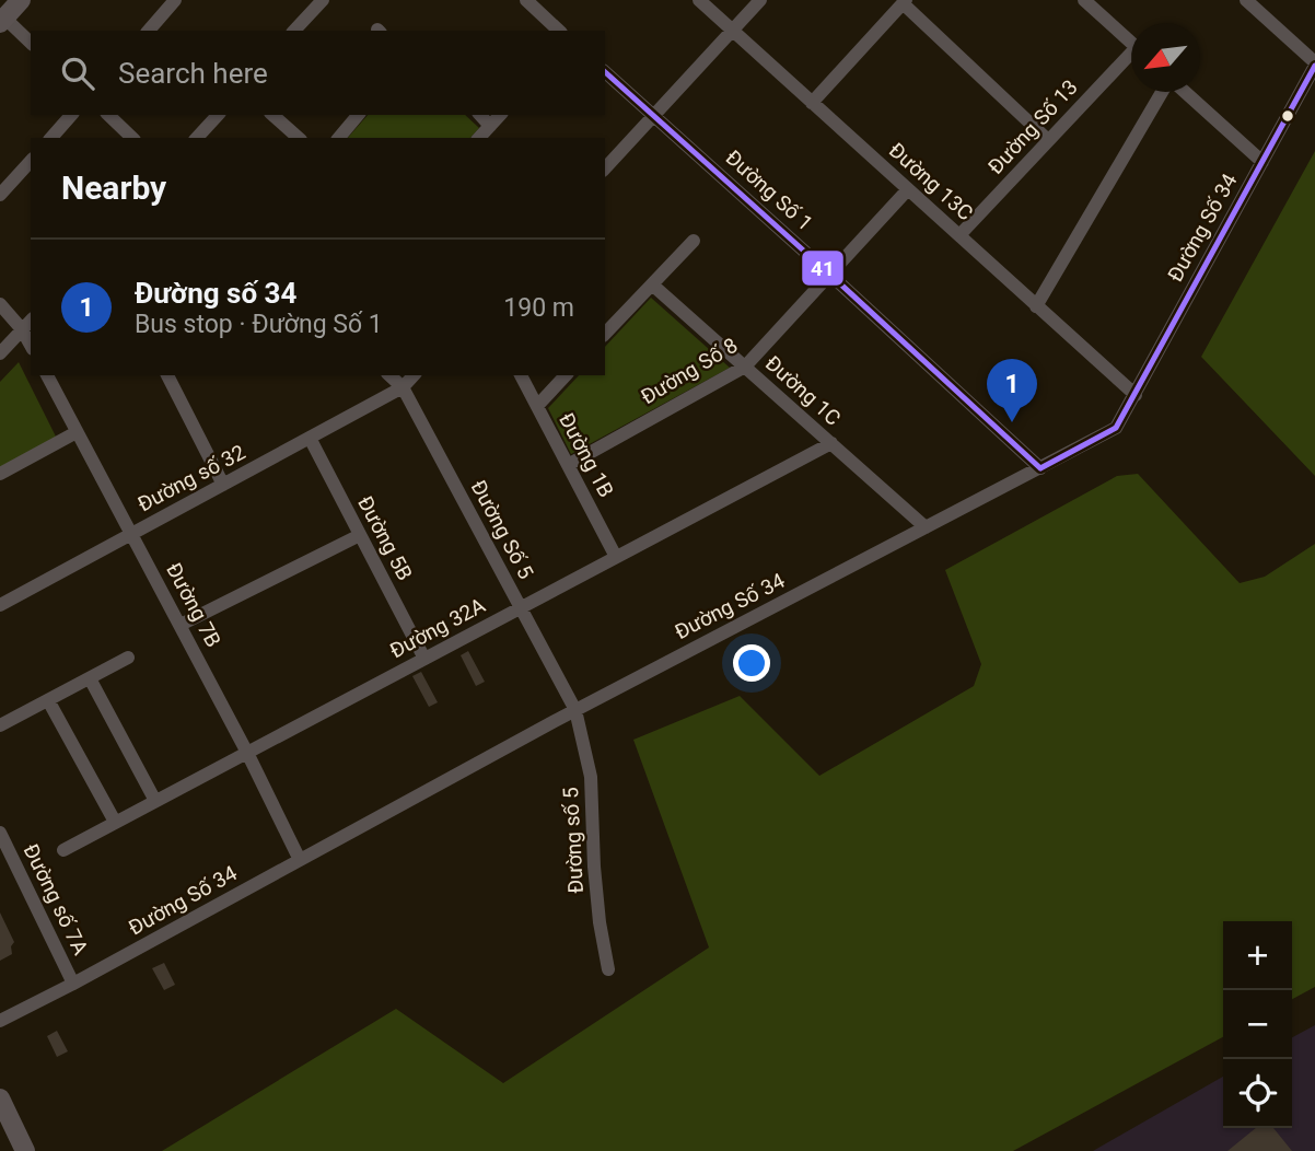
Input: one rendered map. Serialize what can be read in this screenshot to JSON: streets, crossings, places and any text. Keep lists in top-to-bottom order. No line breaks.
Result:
{"streets":{"street":["Đường Số 13","Đường 13C","Đường Số 1","Đường Số 34","Đường Số 8","Đường 1C","Đường 1B","Đường số 32","Đường Số 5","Đường 5B","Đường 7B","Đường 32A","Đường số 5","Đường số 7A"]},"crossings":[["Đường Số 13","Đường 13C"],["Đường 13C","Đường Số 34"],["Đường 13C","Đường Số 8"],["Đường Số 1","Đường Số 34"],["Đường Số 1","Đường Số 8"],["Đường Số 34","Đường 1C"],["Đường Số 34","Đường Số 5"],["Đường Số 34","Đường 7B"],["Đường Số 34","Đường số 5"],["Đường Số 34","Đường số 7A"],["Đường Số 8","Đường 1C"],["Đường Số 8","Đường 1B"],["Đường 1C","Đường 32A"],["Đường 1B","Đường 32A"],["Đường số 32","Đường Số 5"],["Đường số 32","Đường 5B"],["Đường số 32","Đường 7B"],["Đường Số 5","Đường 32A"],["Đường Số 5","Đường số 5"],["Đường 5B","Đường 32A"],["Đường 7B","Đường 32A"]],"lines":["transit line 41"],"north":"bottom left","page":{"search":"Search here","heading":"Nearby","list":[{"mark":"1","name":"Đường số 34","note":"Bus stop · Đường Số 1","value":"190 m"}],"pins":"1","map_buttons":["+","−"]}}
